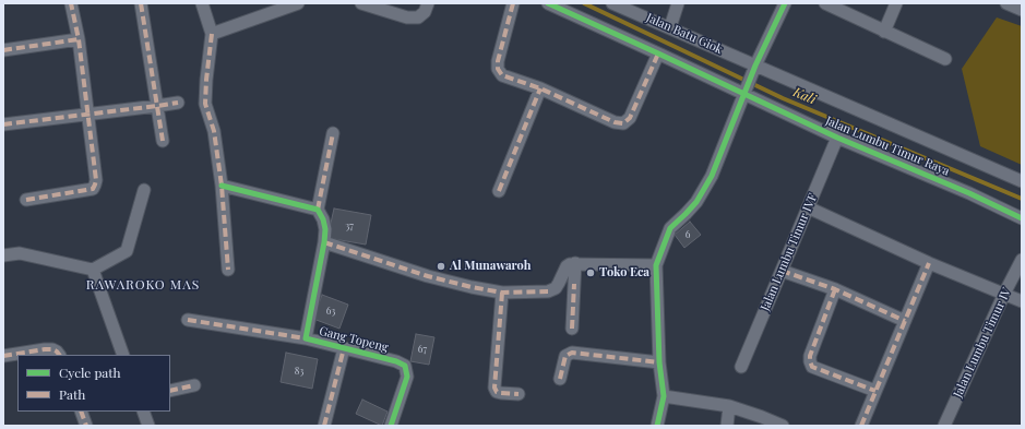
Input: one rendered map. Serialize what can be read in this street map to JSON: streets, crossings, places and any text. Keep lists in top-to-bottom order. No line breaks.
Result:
{"streets":{"street":["Jalan Batu Giok","Jalan Lumbu Timur Raya","Jalan Lumbu Timur IVF","Gang Topeng","Jalan Lumbu Timur IV"]},"crossings":[["Jalan Batu Giok","Jalan Lumbu Timur Raya"],["Jalan Lumbu Timur Raya","Jalan Lumbu Timur IVF"]],"districts":["RAWAROKO MAS"],"water":["Kali"],"places":["Al Munawaroh","Toko Eca"],"house_numbers":["37","6","63","67","83"],"legend":["Cycle path","Path"]}
